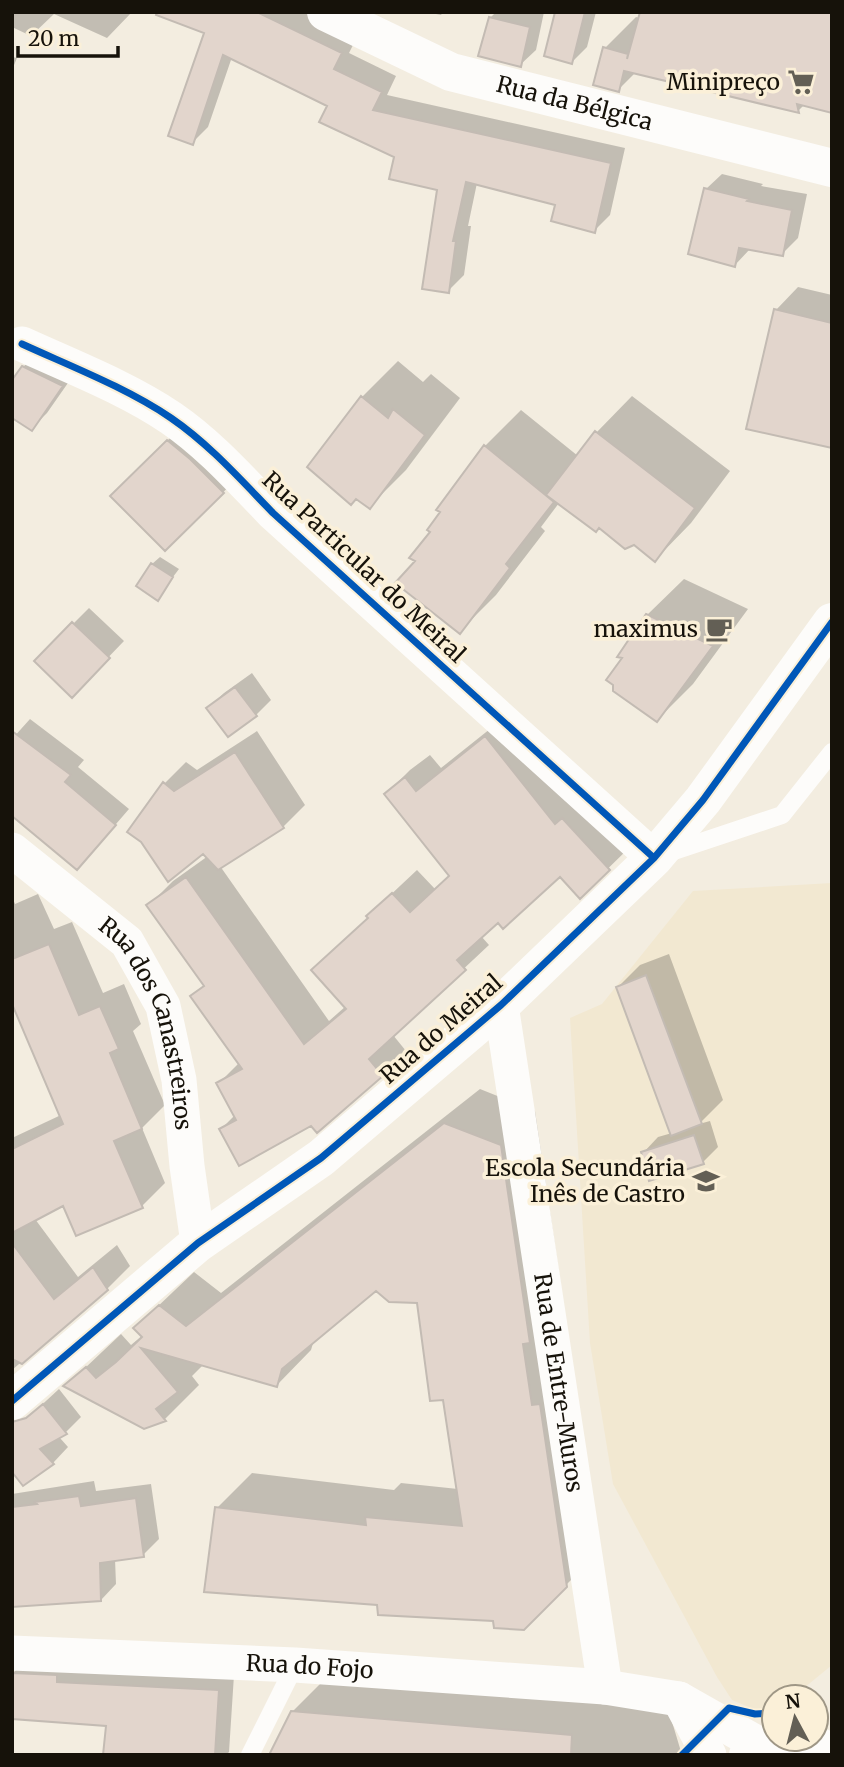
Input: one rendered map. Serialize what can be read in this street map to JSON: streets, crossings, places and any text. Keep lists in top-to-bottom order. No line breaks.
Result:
{"streets":{"street":["Rua da Bélgica","Rua Particular do Meiral","Rua dos Canastreiros","Rua do Meiral","Rua de Entre-Muros","Rua do Fojo"]},"crossings":[["Rua Particular do Meiral","Rua do Meiral"],["Rua dos Canastreiros","Rua do Meiral"],["Rua do Meiral","Rua de Entre-Muros"],["Rua de Entre-Muros","Rua do Fojo"]],"places":{"supermarket":["Minipreço"],"cafe":["maximus"],"school or university":["Escola Secundária Inês de Castro"]},"scale_bar":"20 m","north":"top"}
